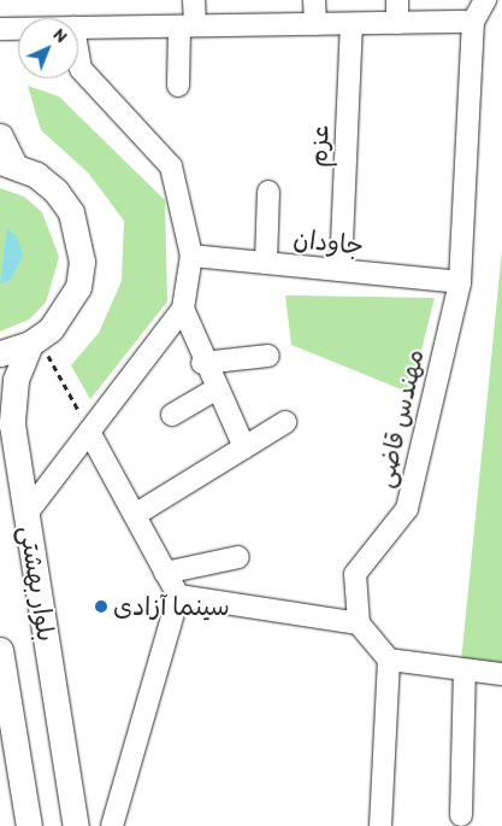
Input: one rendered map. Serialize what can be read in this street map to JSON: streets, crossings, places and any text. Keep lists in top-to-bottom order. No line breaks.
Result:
{"streets":{"main road":["بلوار بهشتی"],"street":["عزم","جاودان","مهندس قاضی"]},"crossings":[["عزم","جاودان"],["جاودان","مهندس قاضی"]],"places":["سینما آزادی"],"north":"top right"}
